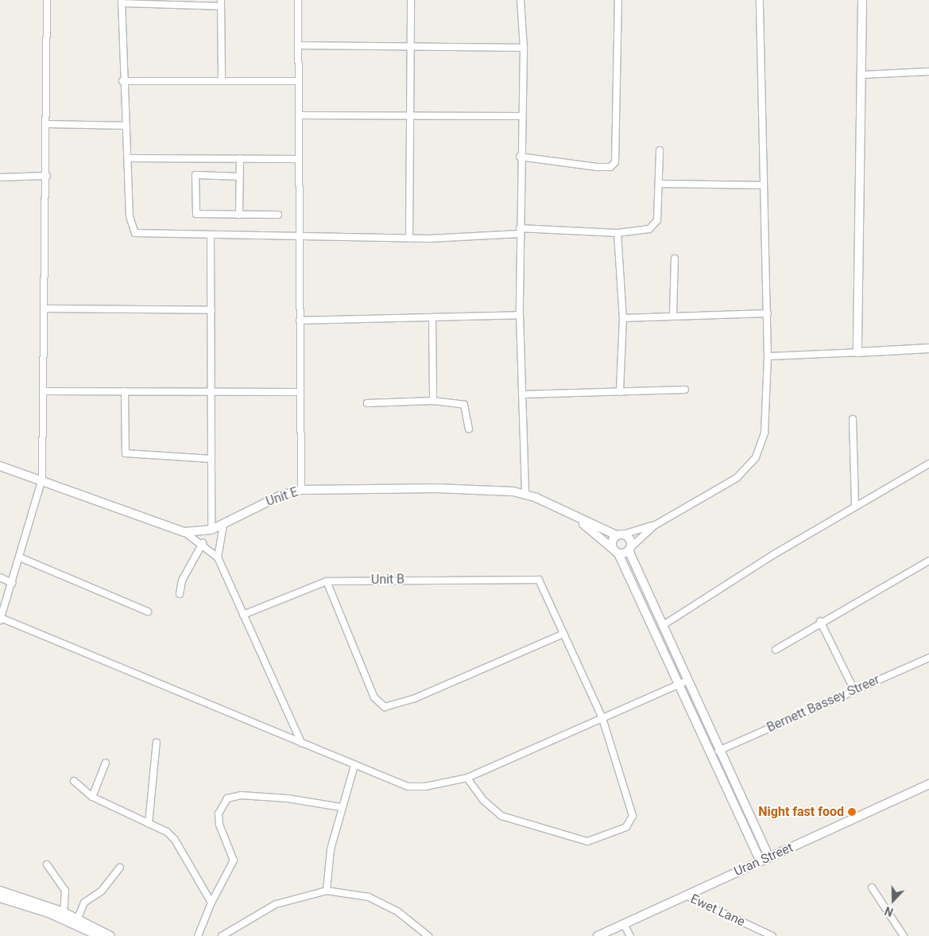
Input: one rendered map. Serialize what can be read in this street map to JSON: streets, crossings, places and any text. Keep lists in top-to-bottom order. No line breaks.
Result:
{"streets":{"street":["Unit E","Unit B","Bernett Bassey Streer","Uran Street","Ewet Lane"]},"crossings":[["Uran Street","Ewet Lane"]],"places":["Night fast food"],"north":"bottom"}
